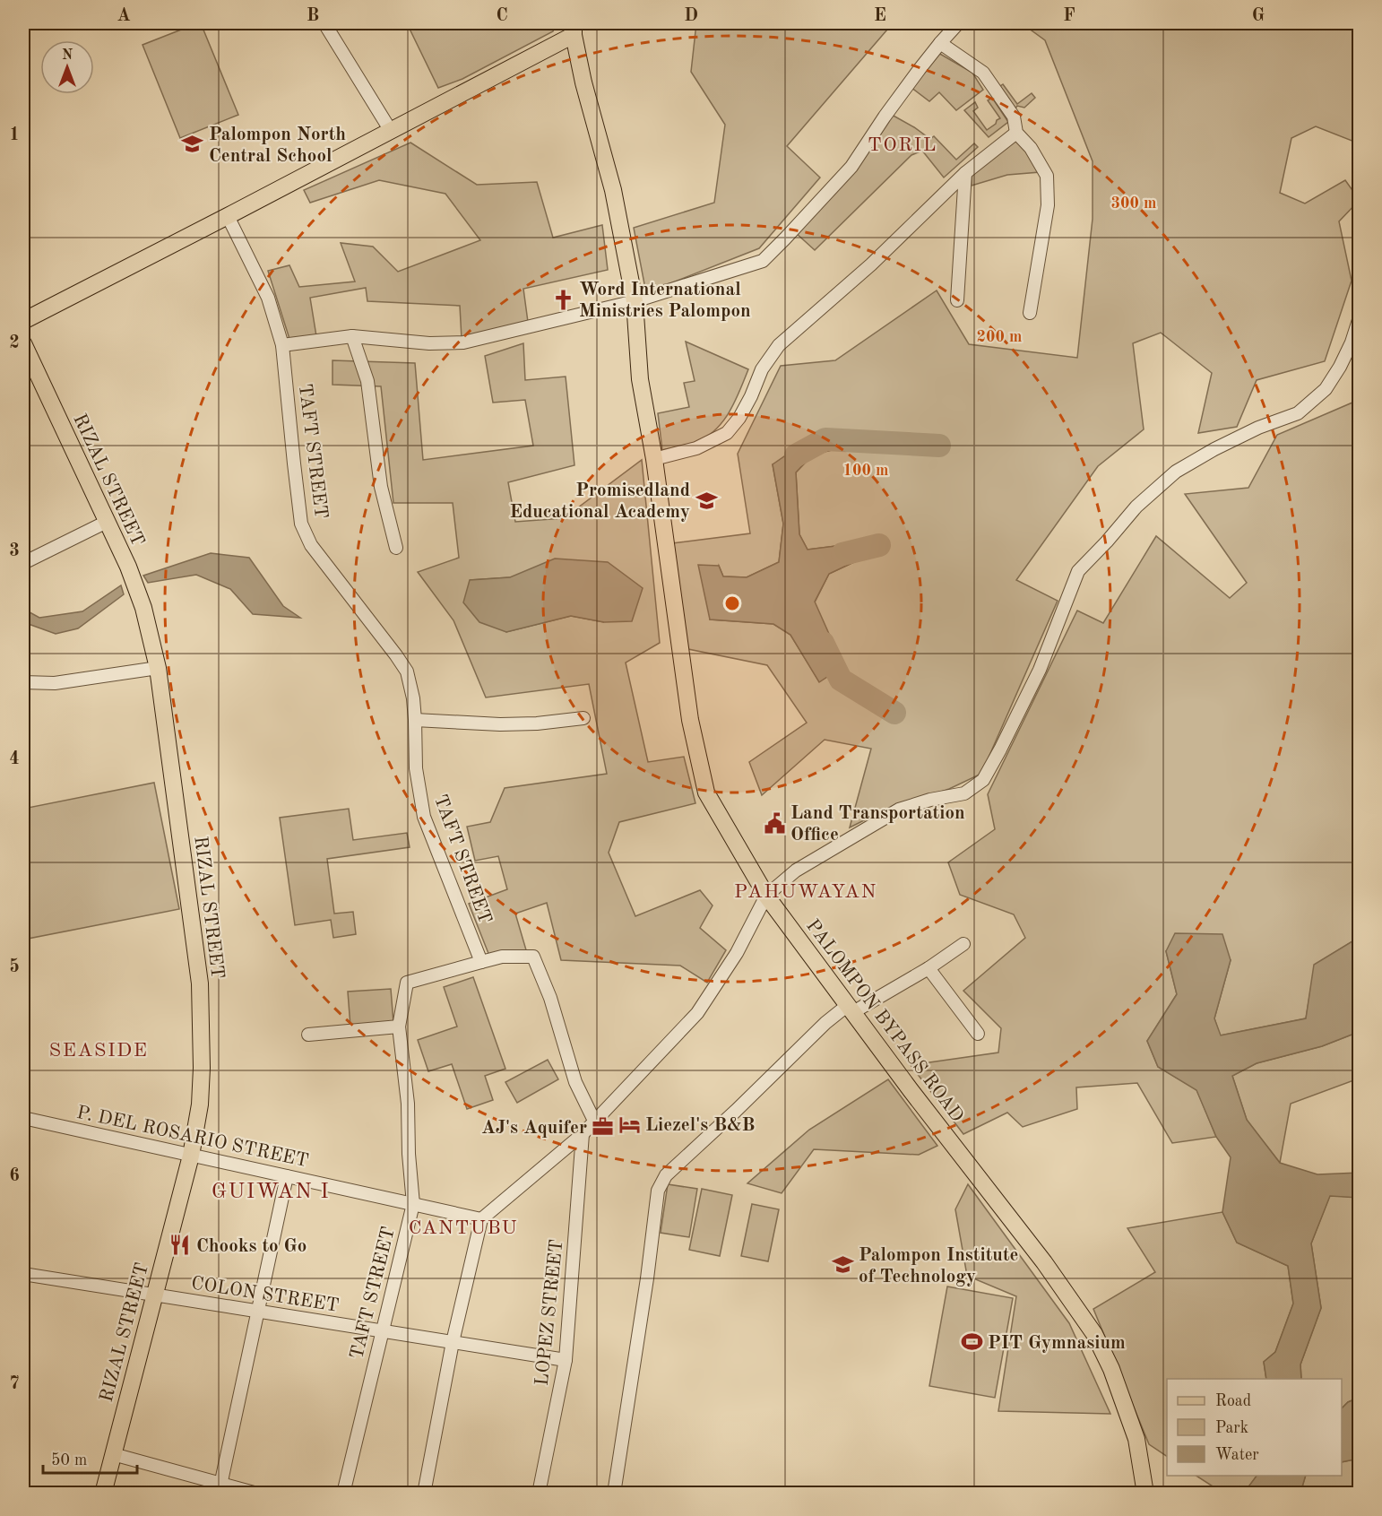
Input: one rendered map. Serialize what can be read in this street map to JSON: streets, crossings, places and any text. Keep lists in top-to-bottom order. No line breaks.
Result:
{"streets":{"main road":["RIZAL STREET","PALOMPON BYPASS ROAD"],"street":["TAFT STREET","P. DEL ROSARIO STREET","COLON STREET","LOPEZ STREET"]},"crossings":[["TAFT STREET","P. DEL ROSARIO STREET"],["TAFT STREET","COLON STREET"],["RIZAL STREET","P. DEL ROSARIO STREET"],["RIZAL STREET","COLON STREET"],["COLON STREET","LOPEZ STREET"]],"districts":["TORIL","PAHUWAYAN","SEASIDE","GUIWAN I","CANTUBU"],"places":{"school or university":["Palompon North Central School","Promisedland Educational Academy","Palompon Institute of Technology"],"church":["Word International Ministries Palompon"],"public building":["Land Transportation Office"],"hotel":["Liezel's B&B"],"office":["AJ's Aquifer"],"restaurant":["Chooks to Go"],"sports":["PIT Gymnasium"]},"legend":["Road","Park","Water"],"scale_bar":"50 m","north":"top","grid":{"columns":["A","B","C","D","E","F","G"],"rows":["1","2","3","4","5","6","7"]},"rings":["300 m","200 m","100 m"]}
